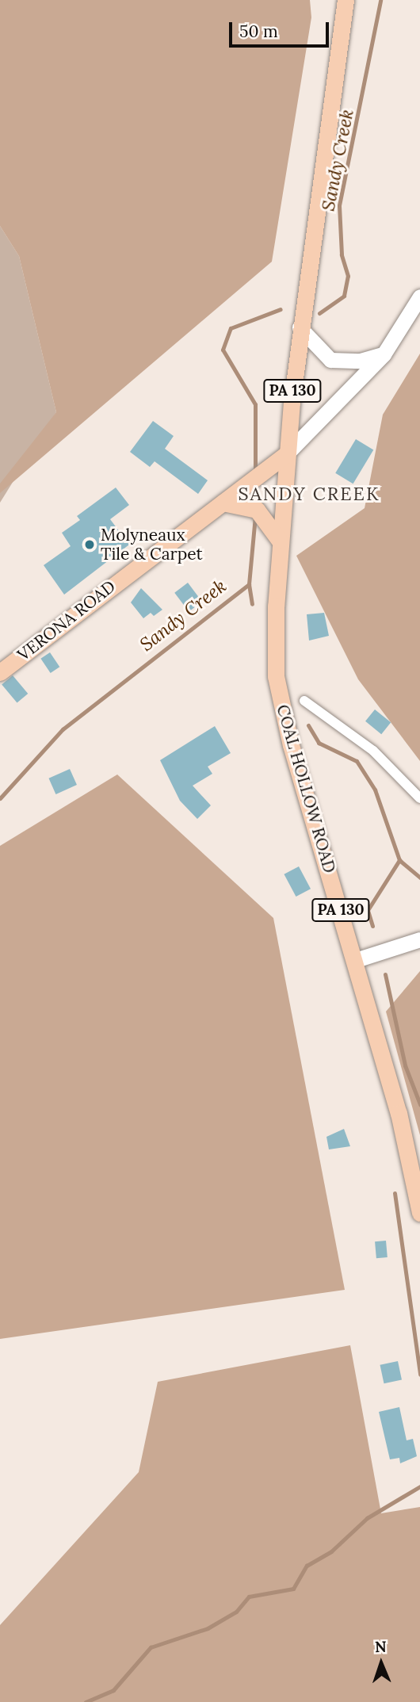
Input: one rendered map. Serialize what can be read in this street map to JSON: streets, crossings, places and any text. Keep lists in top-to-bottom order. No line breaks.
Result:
{"streets":{"main road":["PA 130","VERONA ROAD","COAL HOLLOW ROAD"]},"crossings":[["PA 130","VERONA ROAD"],["PA 130","COAL HOLLOW ROAD"],["VERONA ROAD","COAL HOLLOW ROAD"]],"districts":["SANDY CREEK"],"water":["Sandy Creek"],"places":["Molyneaux Tile & Carpet"],"scale_bar":"50 m","north":"top"}
